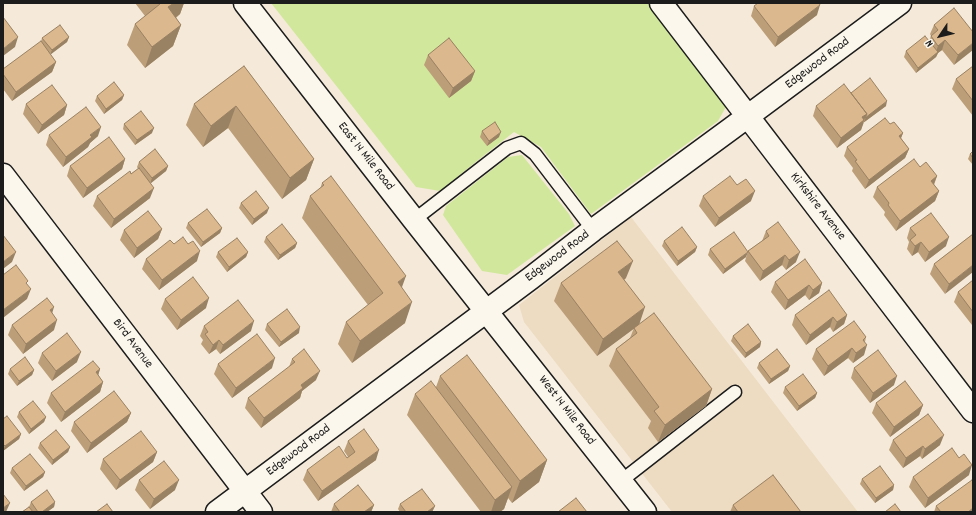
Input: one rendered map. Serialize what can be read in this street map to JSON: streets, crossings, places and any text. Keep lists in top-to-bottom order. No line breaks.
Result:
{"streets":{"street":["Edgewood Road","East 14 Mile Road","Kirkshire Avenue","Bird Avenue","West 14 Mile Road"]},"crossings":[["Edgewood Road","East 14 Mile Road"],["Edgewood Road","Kirkshire Avenue"],["Edgewood Road","Bird Avenue"],["Edgewood Road","West 14 Mile Road"],["East 14 Mile Road","West 14 Mile Road"]],"north":"bottom left"}
